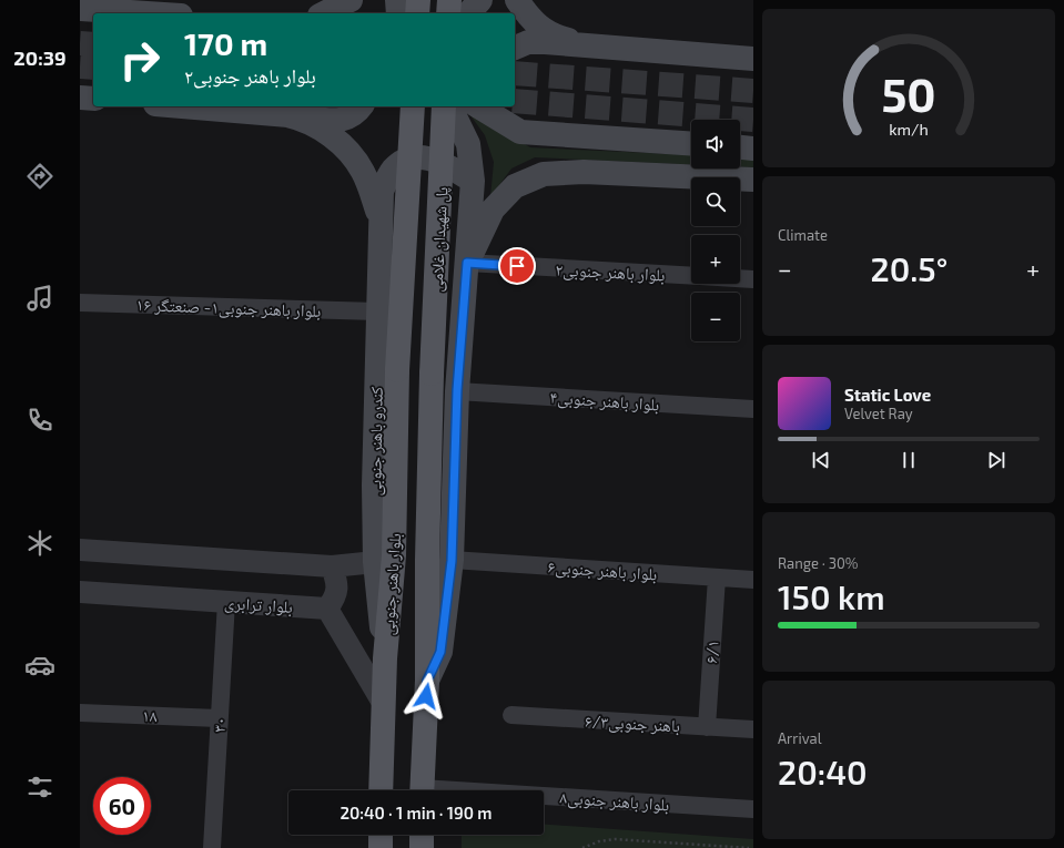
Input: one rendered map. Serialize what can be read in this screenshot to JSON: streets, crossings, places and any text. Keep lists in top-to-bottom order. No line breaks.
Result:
{"streets":{"main road":["پل شهیدان غلامی","کندرو باهنر جنوبی","بلوار باهنر جنوبی"],"street":["بلوار باهنر جنوبی۲","بلوار باهنر جنوبی۱- صنعتگر ۱۶","بلوار باهنر جنوبی۴","بلوار باهنر جنوبی۶","بلوار ترابری","۶/۱","۱۸","۶/۳باهنر جنوبی","۳۰","۸بلوار باهنر جنوبی"]},"crossings":[["پل شهیدان غلامی","بلوار باهنر جنوبی"],["بلوار باهنر جنوبی۱- صنعتگر ۱۶","کندرو باهنر جنوبی"],["کندرو باهنر جنوبی","بلوار باهنر جنوبی"],["بلوار باهنر جنوبی۶","۶/۱"],["بلوار ترابری","۳۰"],["۶/۱","۶/۳باهنر جنوبی"],["۱۸","۳۰"]],"page":{"tabs":"20:39","turn":["170 m","بلوار باهنر جنوبی۲"],"map_buttons":["+","−"],"tile":["Climate",["Range · 30%","150 km"],["Arrival","20:40"]],"heat":["−","20.5°","+"],"song":["Static Love","Velvet Ray"],"limit":"60","trip":"20:40 · 1 min · 190 m","gauge":["50","km/h"]}}
